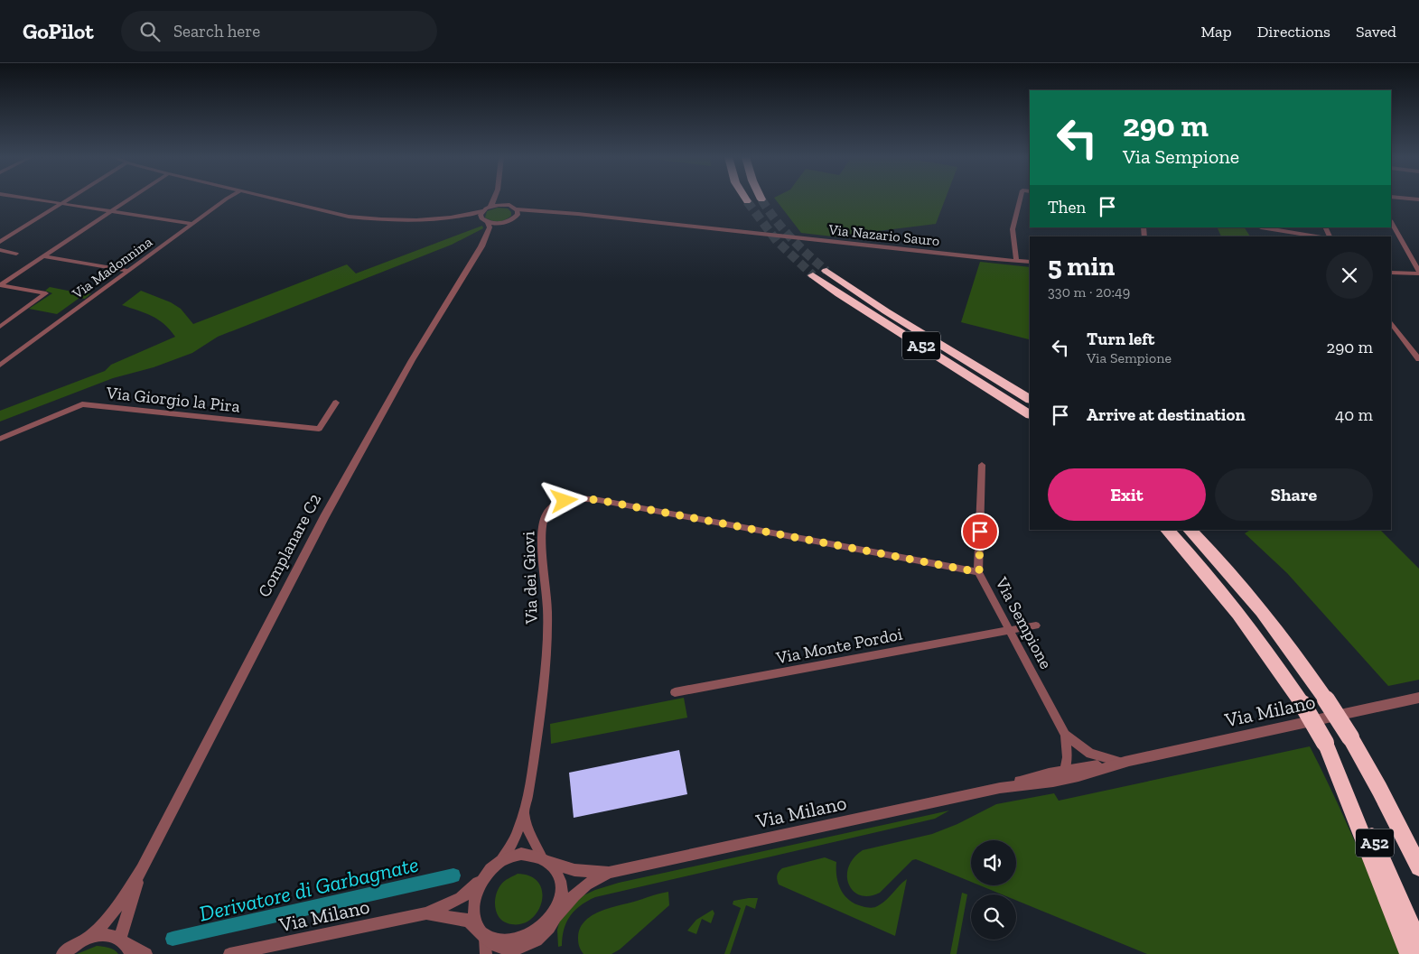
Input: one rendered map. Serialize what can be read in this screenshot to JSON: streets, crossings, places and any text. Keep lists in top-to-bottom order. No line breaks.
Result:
{"streets":{"highway":["A52"],"street":["Via Nazario Sauro","Via Madonnina","Via Giorgio la Pira","Complanare C2","Via dei Giovi","Via Sempione","Via Monte Pordoi","Via Milano"]},"crossings":[["Via dei Giovi","Via Sempione"],["Via Sempione","Via Monte Pordoi"],["Via Sempione","Via Milano"]],"water":["Derivatore di Garbagnate"],"page":{"header":"GoPilot","search":"Search here","nav":["Map","Directions","Saved"],"turn":["290 m","Via Sempione"],"then":"Then","heading":["5 min","330 m · 20:49"],"list":[{"name":"Turn left","note":"Via Sempione","value":"290 m"},{"name":"Arrive at destination","value":"40 m"}],"buttons":["Exit","Share"]}}
